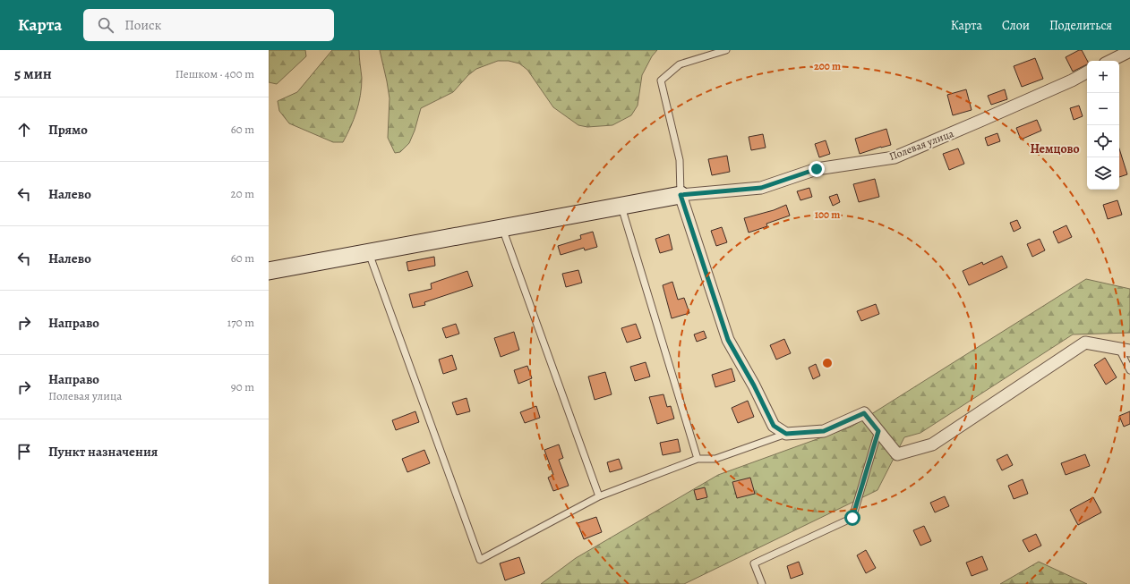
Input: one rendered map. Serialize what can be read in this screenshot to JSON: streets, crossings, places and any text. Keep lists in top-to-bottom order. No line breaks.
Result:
{"streets":{"street":["Полевая улица"]},"districts":["Немцово"],"page":{"header":"Карта","search":"Поиск","nav":["Карта","Слои","Поделиться"],"heading":["5 мин","Пешком · 400 m"],"map_buttons":["+","−"],"list":[["Прямо","60 m"],["Налево","20 m"],["Налево","60 m"],["Направо","170 m"],["Направо","Полевая улица","90 m"],"Пункт назначения"]},"rings":["200 m","100 m"]}
